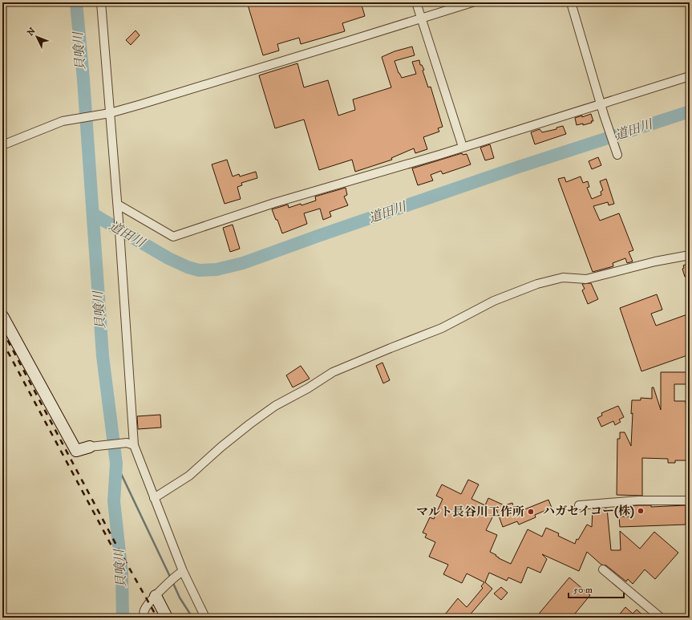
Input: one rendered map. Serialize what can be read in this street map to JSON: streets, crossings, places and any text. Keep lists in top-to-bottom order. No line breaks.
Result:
{"water":["貝喰川","道田川"],"places":["ハガセイコー(株)","マルト長谷川工作所"],"scale_bar":"50 m","north":"top left"}
